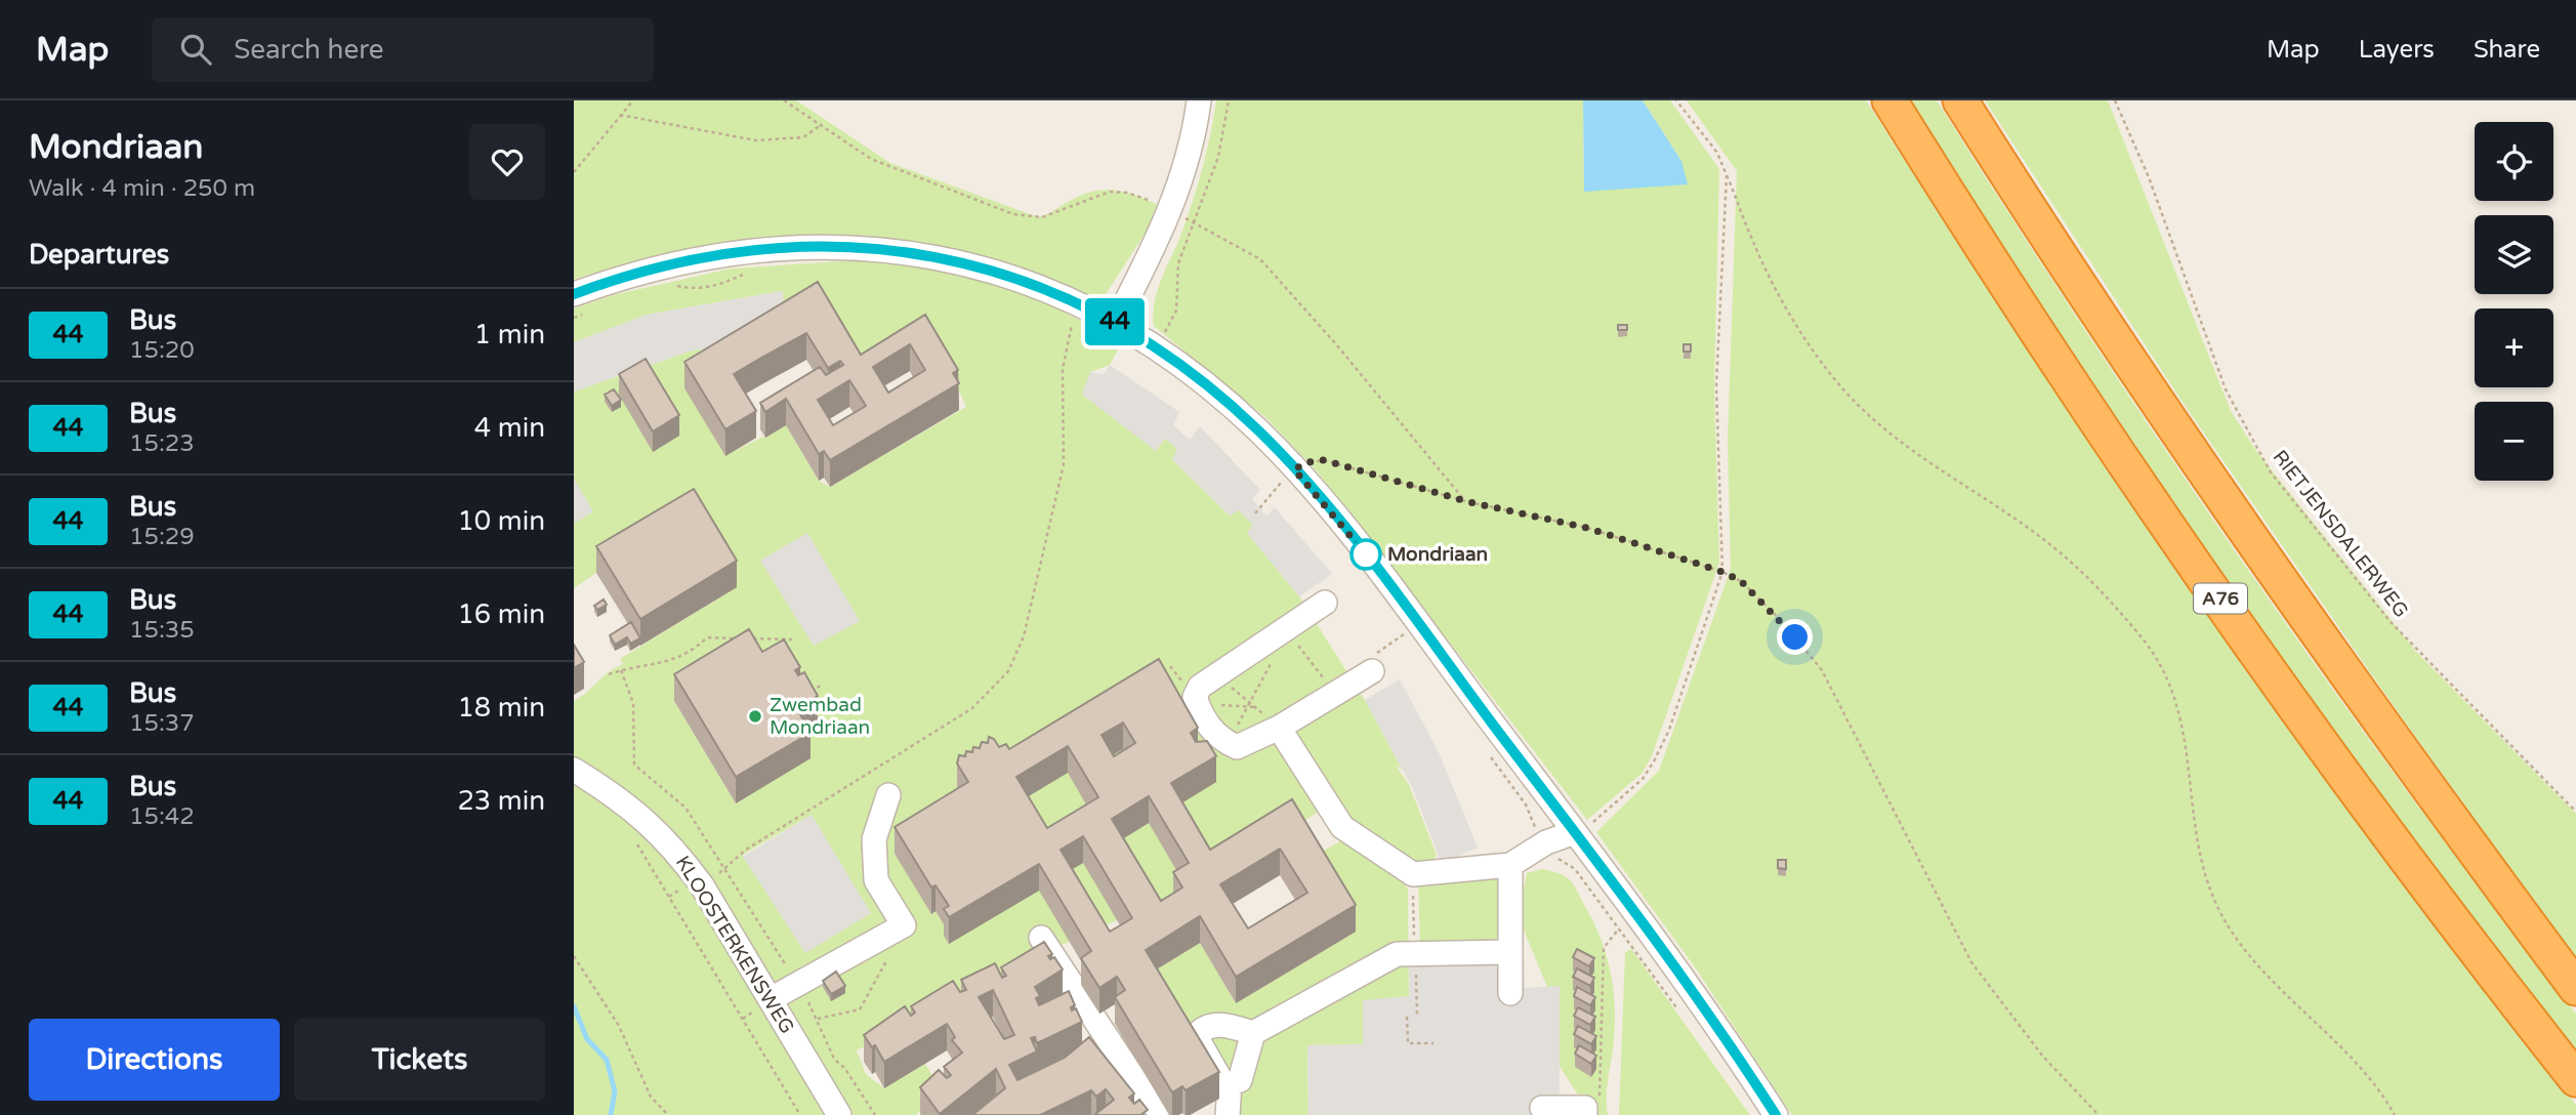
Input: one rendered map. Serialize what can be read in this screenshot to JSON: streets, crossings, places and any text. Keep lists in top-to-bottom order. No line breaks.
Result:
{"streets":{"highway":["A76"],"street":["KLOOSTERKENSWEG"],"path":["RIETJENSDALERWEG"]},"places":["Mondriaan","Zwembad Mondriaan"],"lines":["bus line 44"],"page":{"header":"Map","search":"Search here","nav":["Map","Layers","Share"],"heading":[["Mondriaan","Walk · 4 min · 250 m"],"Departures"],"on_map":"44","map_buttons":["+","−"],"list":[{"mark":"44","name":"Bus","note":"15:20","value":"1 min"},{"mark":"44","name":"Bus","note":"15:23","value":"4 min"},{"mark":"44","name":"Bus","note":"15:29","value":"10 min"},{"mark":"44","name":"Bus","note":"15:35","value":"16 min"},{"mark":"44","name":"Bus","note":"15:37","value":"18 min"},{"mark":"44","name":"Bus","note":"15:42","value":"23 min"}],"buttons":["Directions","Tickets"]}}
